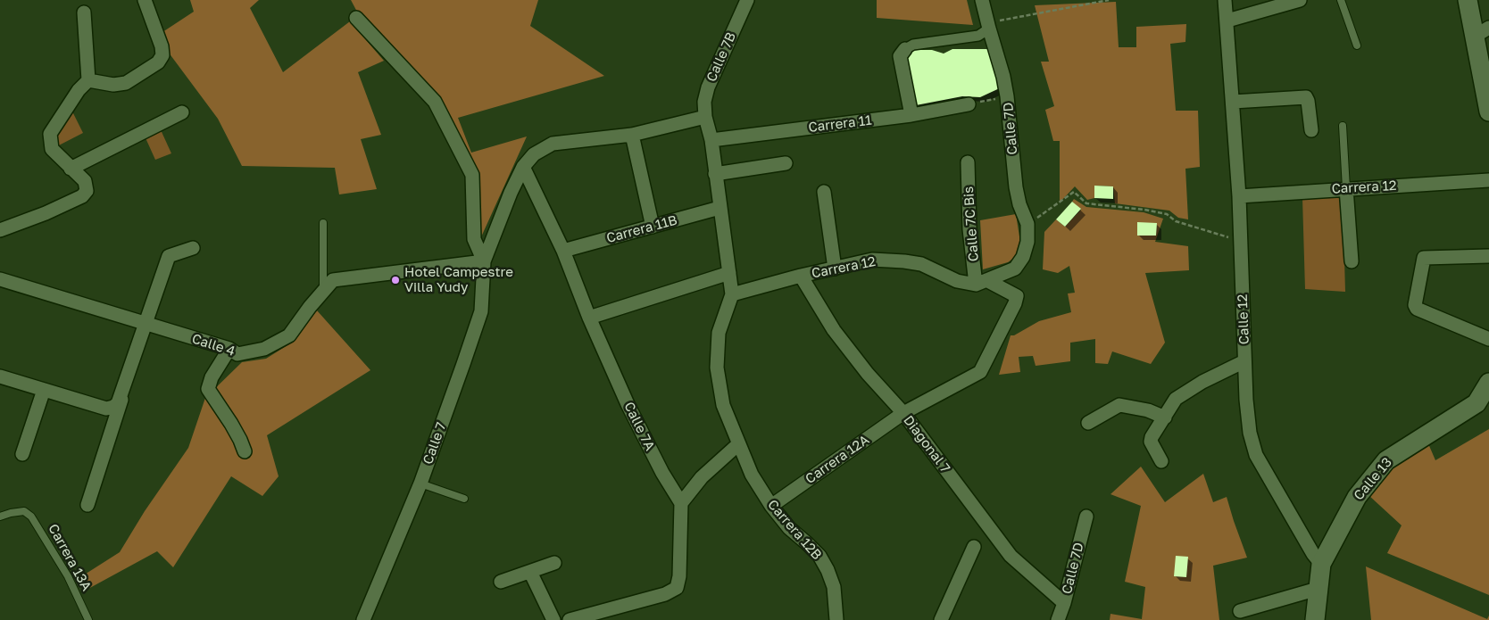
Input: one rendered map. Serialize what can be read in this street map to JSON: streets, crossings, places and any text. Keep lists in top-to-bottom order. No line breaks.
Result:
{"streets":{"main road":["Calle 13"],"street":["Calle 7B","Carrera 11","Calle 7D","Carrera 12","Calle 7C Bis","Carrera 11B","Calle 12","Calle 4","Calle 7A","Calle 7","Diagonal 7","Carrera 12A","Carrera 12B"],"lane":["Carrera 13A"]},"crossings":[["Calle 7B","Carrera 11"],["Calle 7B","Carrera 12"],["Calle 7B","Carrera 11B"],["Calle 7B","Carrera 12B"],["Calle 7D","Carrera 12"],["Calle 7D","Calle 7C Bis"],["Calle 7D","Diagonal 7"],["Carrera 12","Calle 7C Bis"],["Carrera 12","Calle 12"],["Carrera 12","Diagonal 7"],["Carrera 12","Carrera 12A"],["Carrera 12","Carrera 12B"],["Carrera 11B","Calle 7A"],["Calle 12","Calle 13"],["Calle 4","Calle 7"],["Diagonal 7","Carrera 12A"],["Carrera 12A","Carrera 12B"]],"places":["Hotel Campestre Villa Yudy"]}
